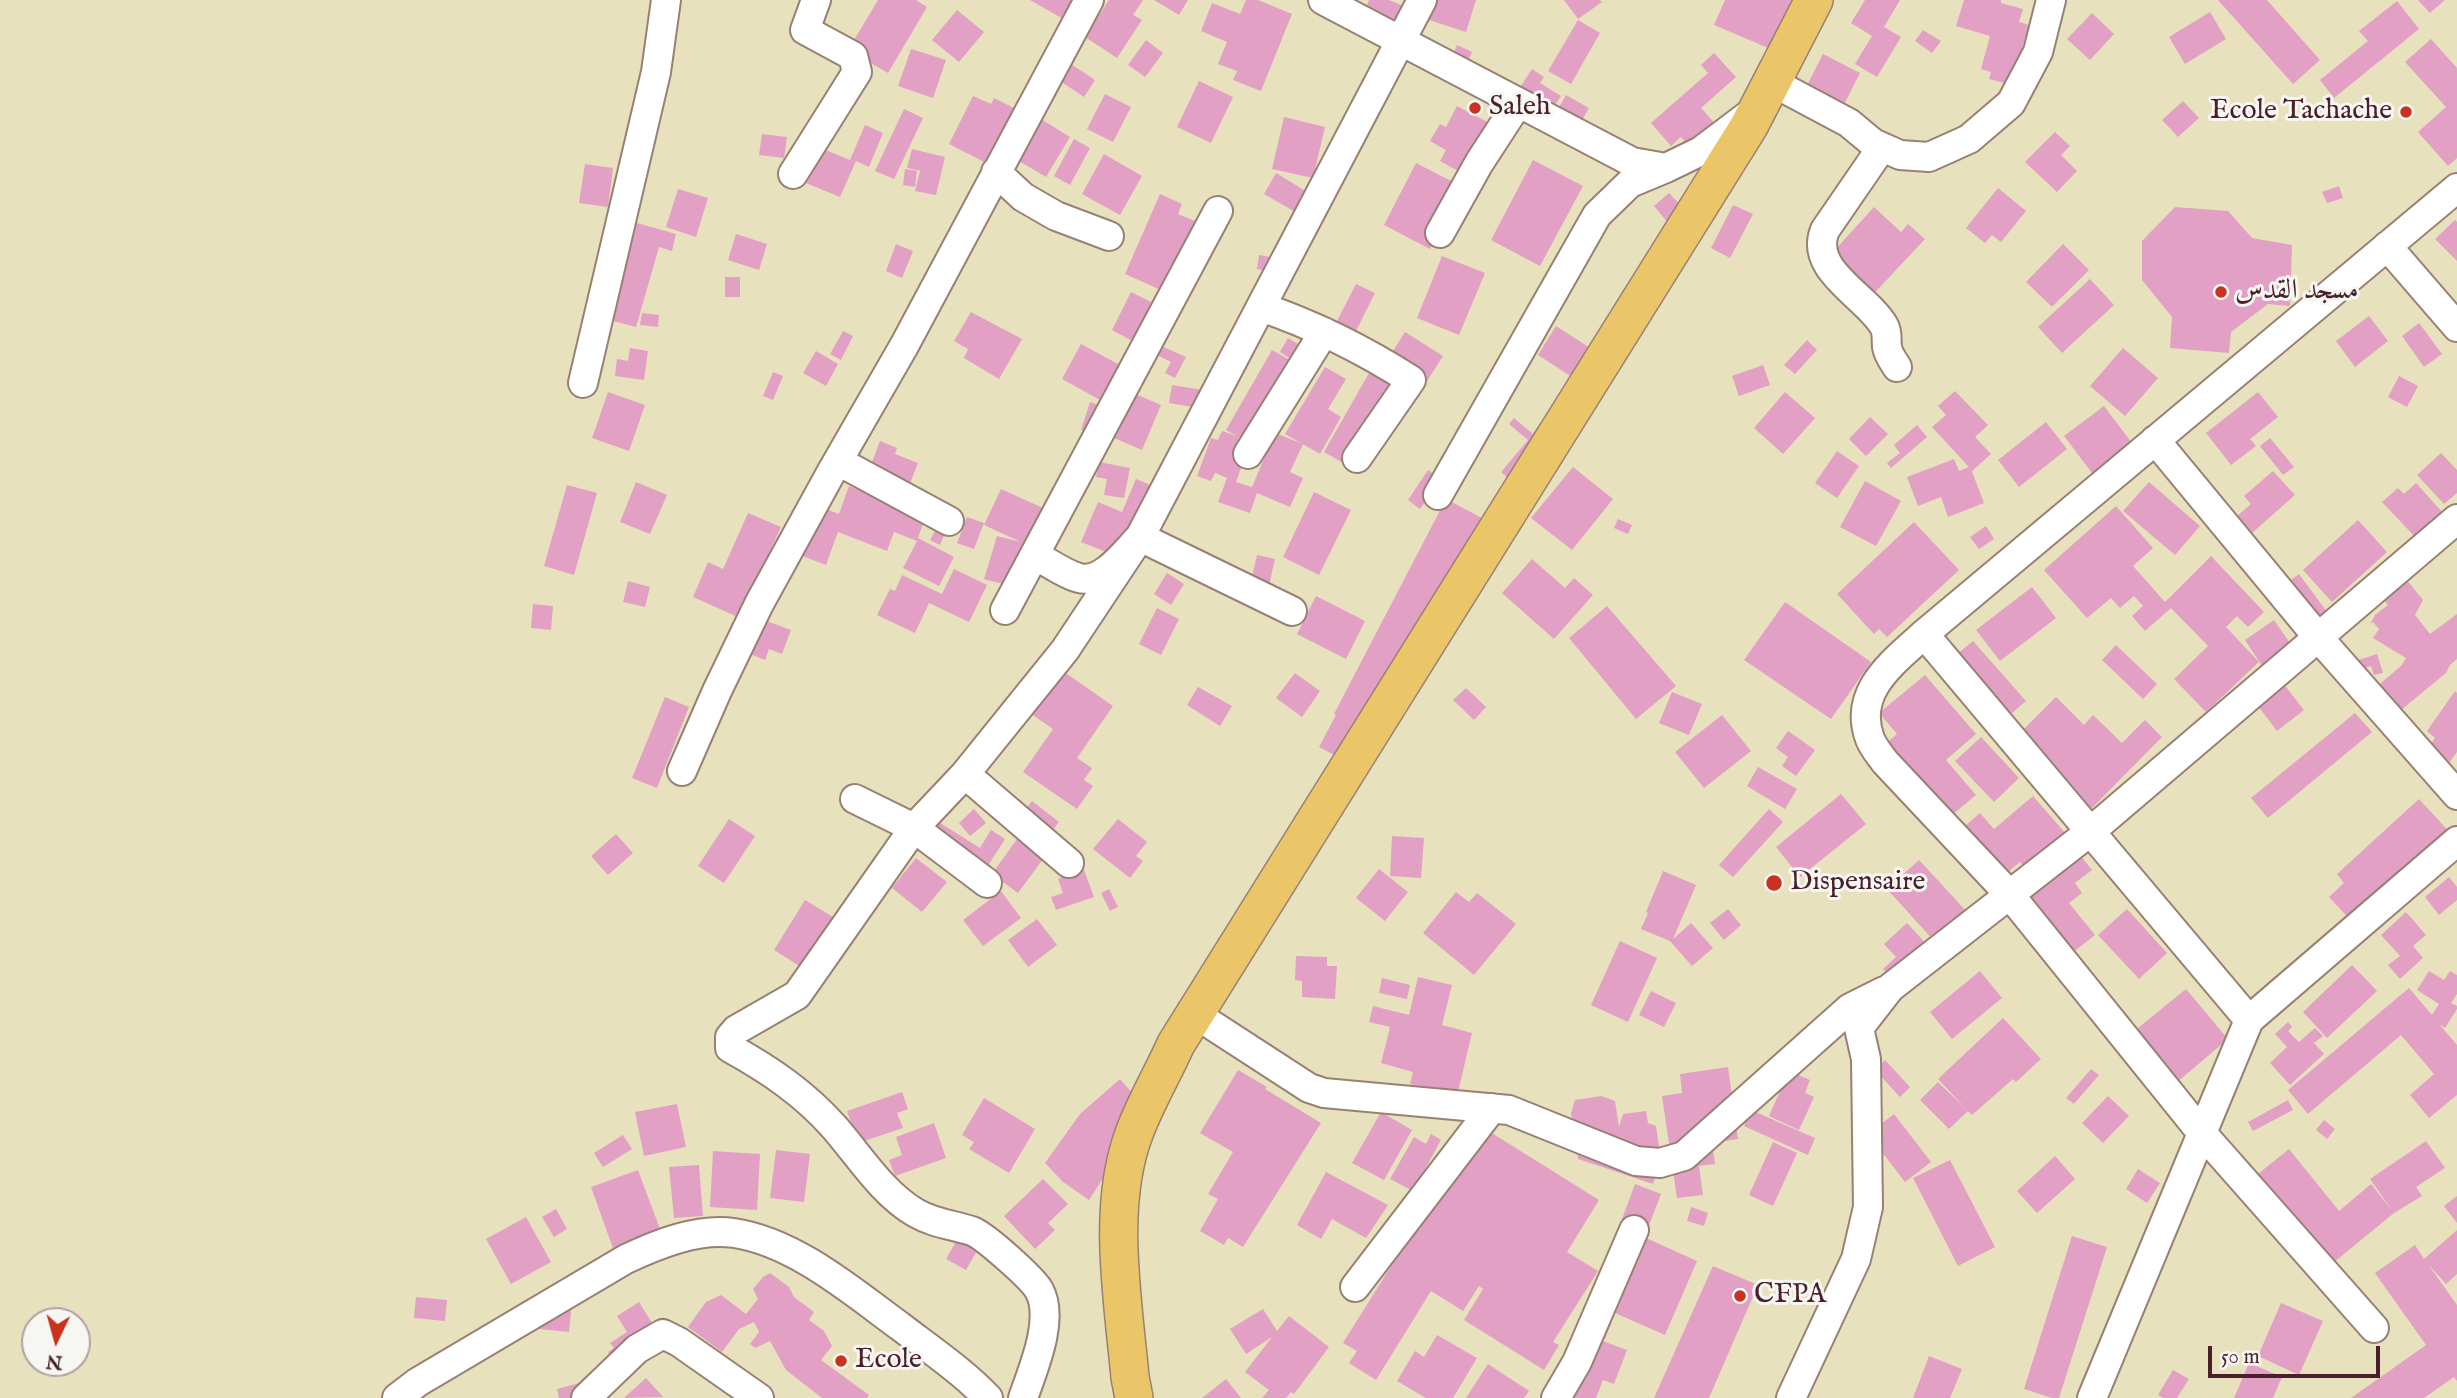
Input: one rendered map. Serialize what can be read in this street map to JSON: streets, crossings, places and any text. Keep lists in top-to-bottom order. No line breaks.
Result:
{"places":["Saleh","Ecole Tachache","مسجد القدس","Dispensaire","CFPA","Ecole"],"scale_bar":"50 m","north":"bottom"}
